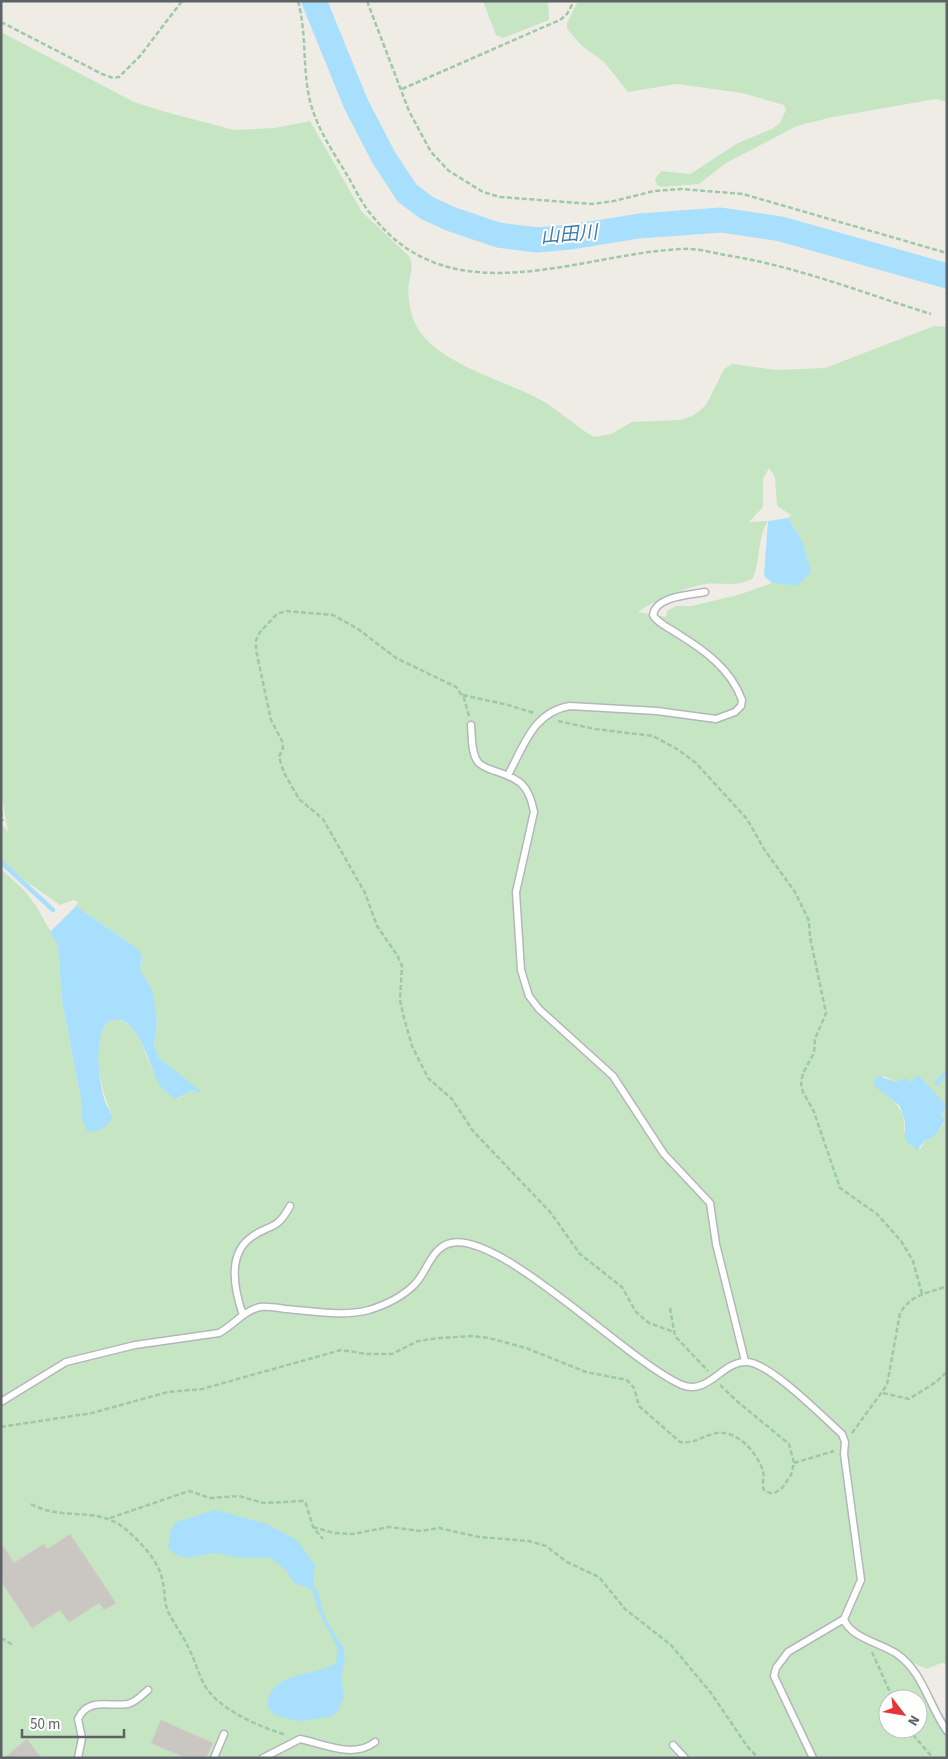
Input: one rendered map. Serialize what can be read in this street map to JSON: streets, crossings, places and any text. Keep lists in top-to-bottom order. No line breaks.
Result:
{"water":["山田川"],"scale_bar":"50 m","north":"bottom right"}
